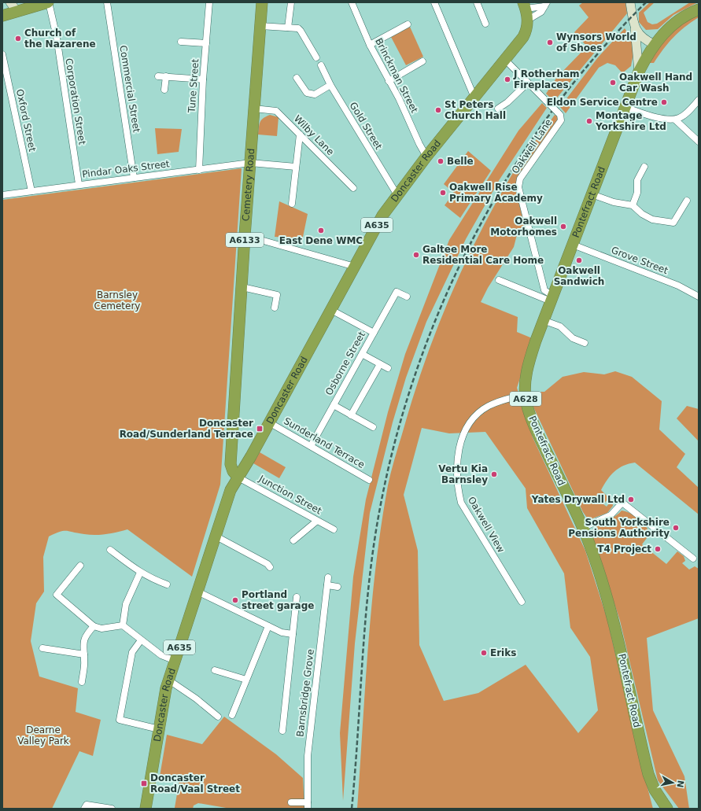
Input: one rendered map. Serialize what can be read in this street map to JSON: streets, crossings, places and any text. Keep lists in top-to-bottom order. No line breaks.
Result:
{"streets":{"highway":["Doncaster Road","Cemetery Road","Pontefract Road","A635","A6133","A628"],"street":["Brinckman Street","Tune Street","Commercial Street","Corporation Street","Oxford Street","Gold Street","Wilby Lane","Oakwell Lane","Pindar Oaks Street","Grove Street","Osborne Street","Sunderland Terrace","Junction Street","Oakwell View","Barnsbridge Grove"]},"crossings":[["Brinckman Street","Doncaster Road"],["Tune Street","Pindar Oaks Street"],["Commercial Street","Pindar Oaks Street"],["Corporation Street","Pindar Oaks Street"],["Oxford Street","Pindar Oaks Street"],["Gold Street","Doncaster Road"],["Wilby Lane","Cemetery Road"],["Oakwell Lane","Doncaster Road"],["Oakwell Lane","Pontefract Road"],["Pindar Oaks Street","Cemetery Road"],["Doncaster Road","A6133"],["Doncaster Road","Osborne Street"],["Doncaster Road","Sunderland Terrace"],["Doncaster Road","Junction Street"],["Cemetery Road","A6133"],["Pontefract Road","Grove Street"],["Pontefract Road","Oakwell View"],["Osborne Street","Sunderland Terrace"]],"parks":["Barnsley Cemetery","Dearne Valley Park"],"places":{"other":["Church of the Nazarene","Wynsors World of Shoes","J Rotherham Fireplaces","Oakwell Hand Car Wash","Eldon Service Centre","St Peters Church Hall","Montage Yorkshire Ltd","Belle","Oakwell Rise Primary Academy","Oakwell Motorhomes","East Dene WMC","Galtee More Residential Care Home","Oakwell Sandwich","Vertu Kia Barnsley","Yates Drywall Ltd","South Yorkshire Pensions Authority","T4 Project","Portland street garage","Eriks"],"transit":["Doncaster Road/Sunderland Terrace","Doncaster Road/Vaal Street"]},"north":"right"}
